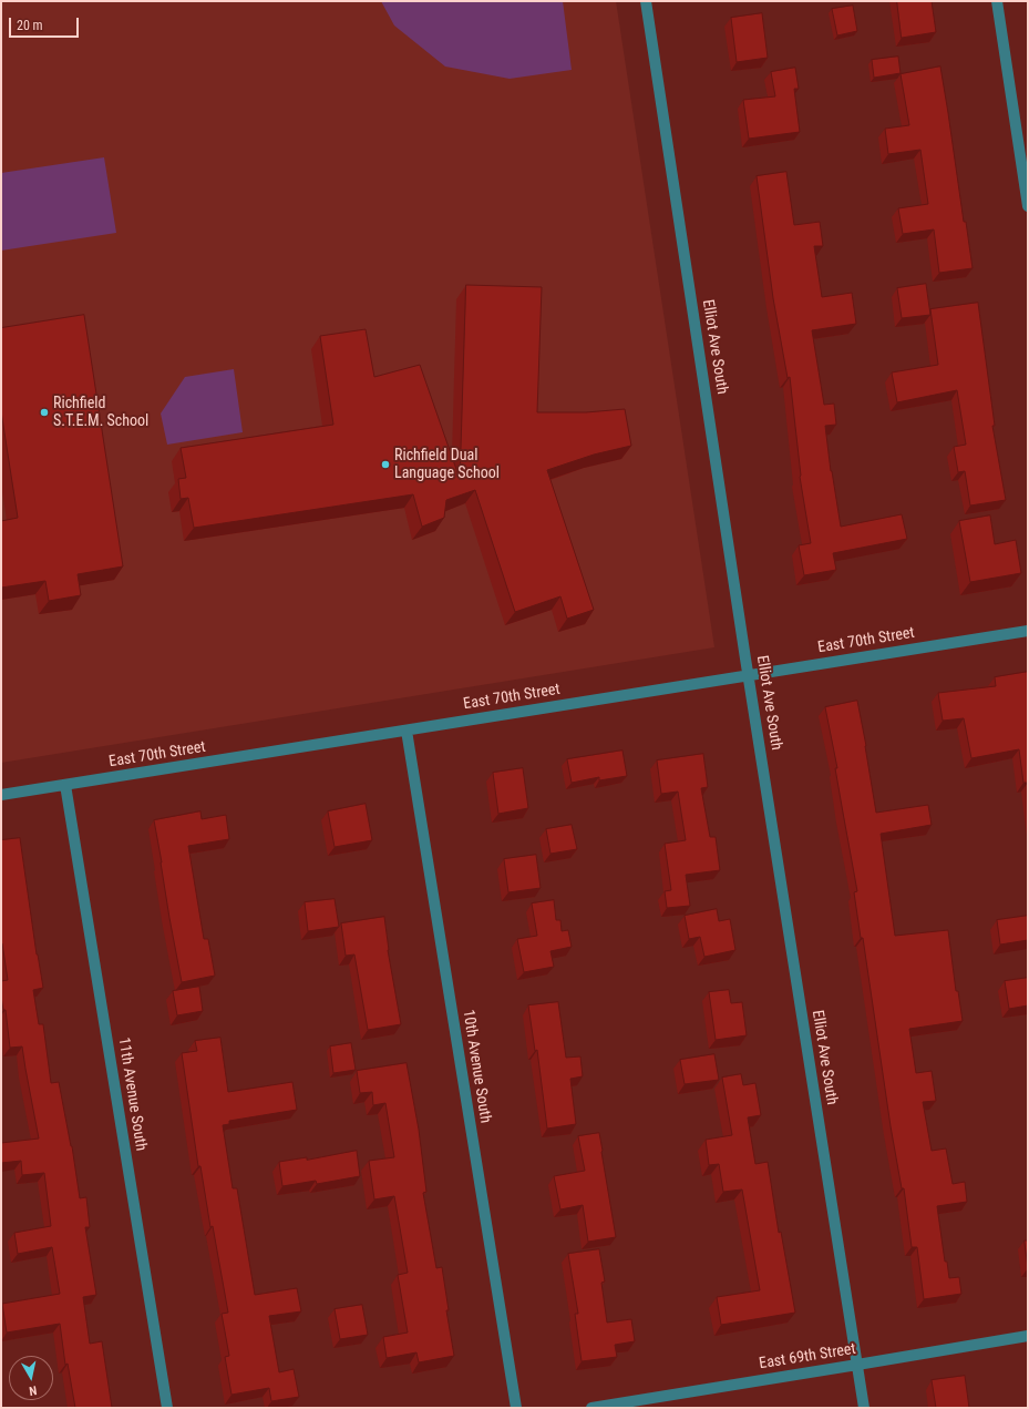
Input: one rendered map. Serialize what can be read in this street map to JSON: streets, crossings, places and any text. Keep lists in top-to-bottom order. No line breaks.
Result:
{"streets":{"street":["Elliot Ave South","East 70th Street","10th Avenue South","11th Avenue South","East 69th Street"]},"crossings":[["Elliot Ave South","East 70th Street"],["Elliot Ave South","East 69th Street"],["East 70th Street","10th Avenue South"],["East 70th Street","11th Avenue South"]],"places":["Richfield S.T.E.M. School","Richfield Dual Language School"],"scale_bar":"20 m","north":"bottom"}
